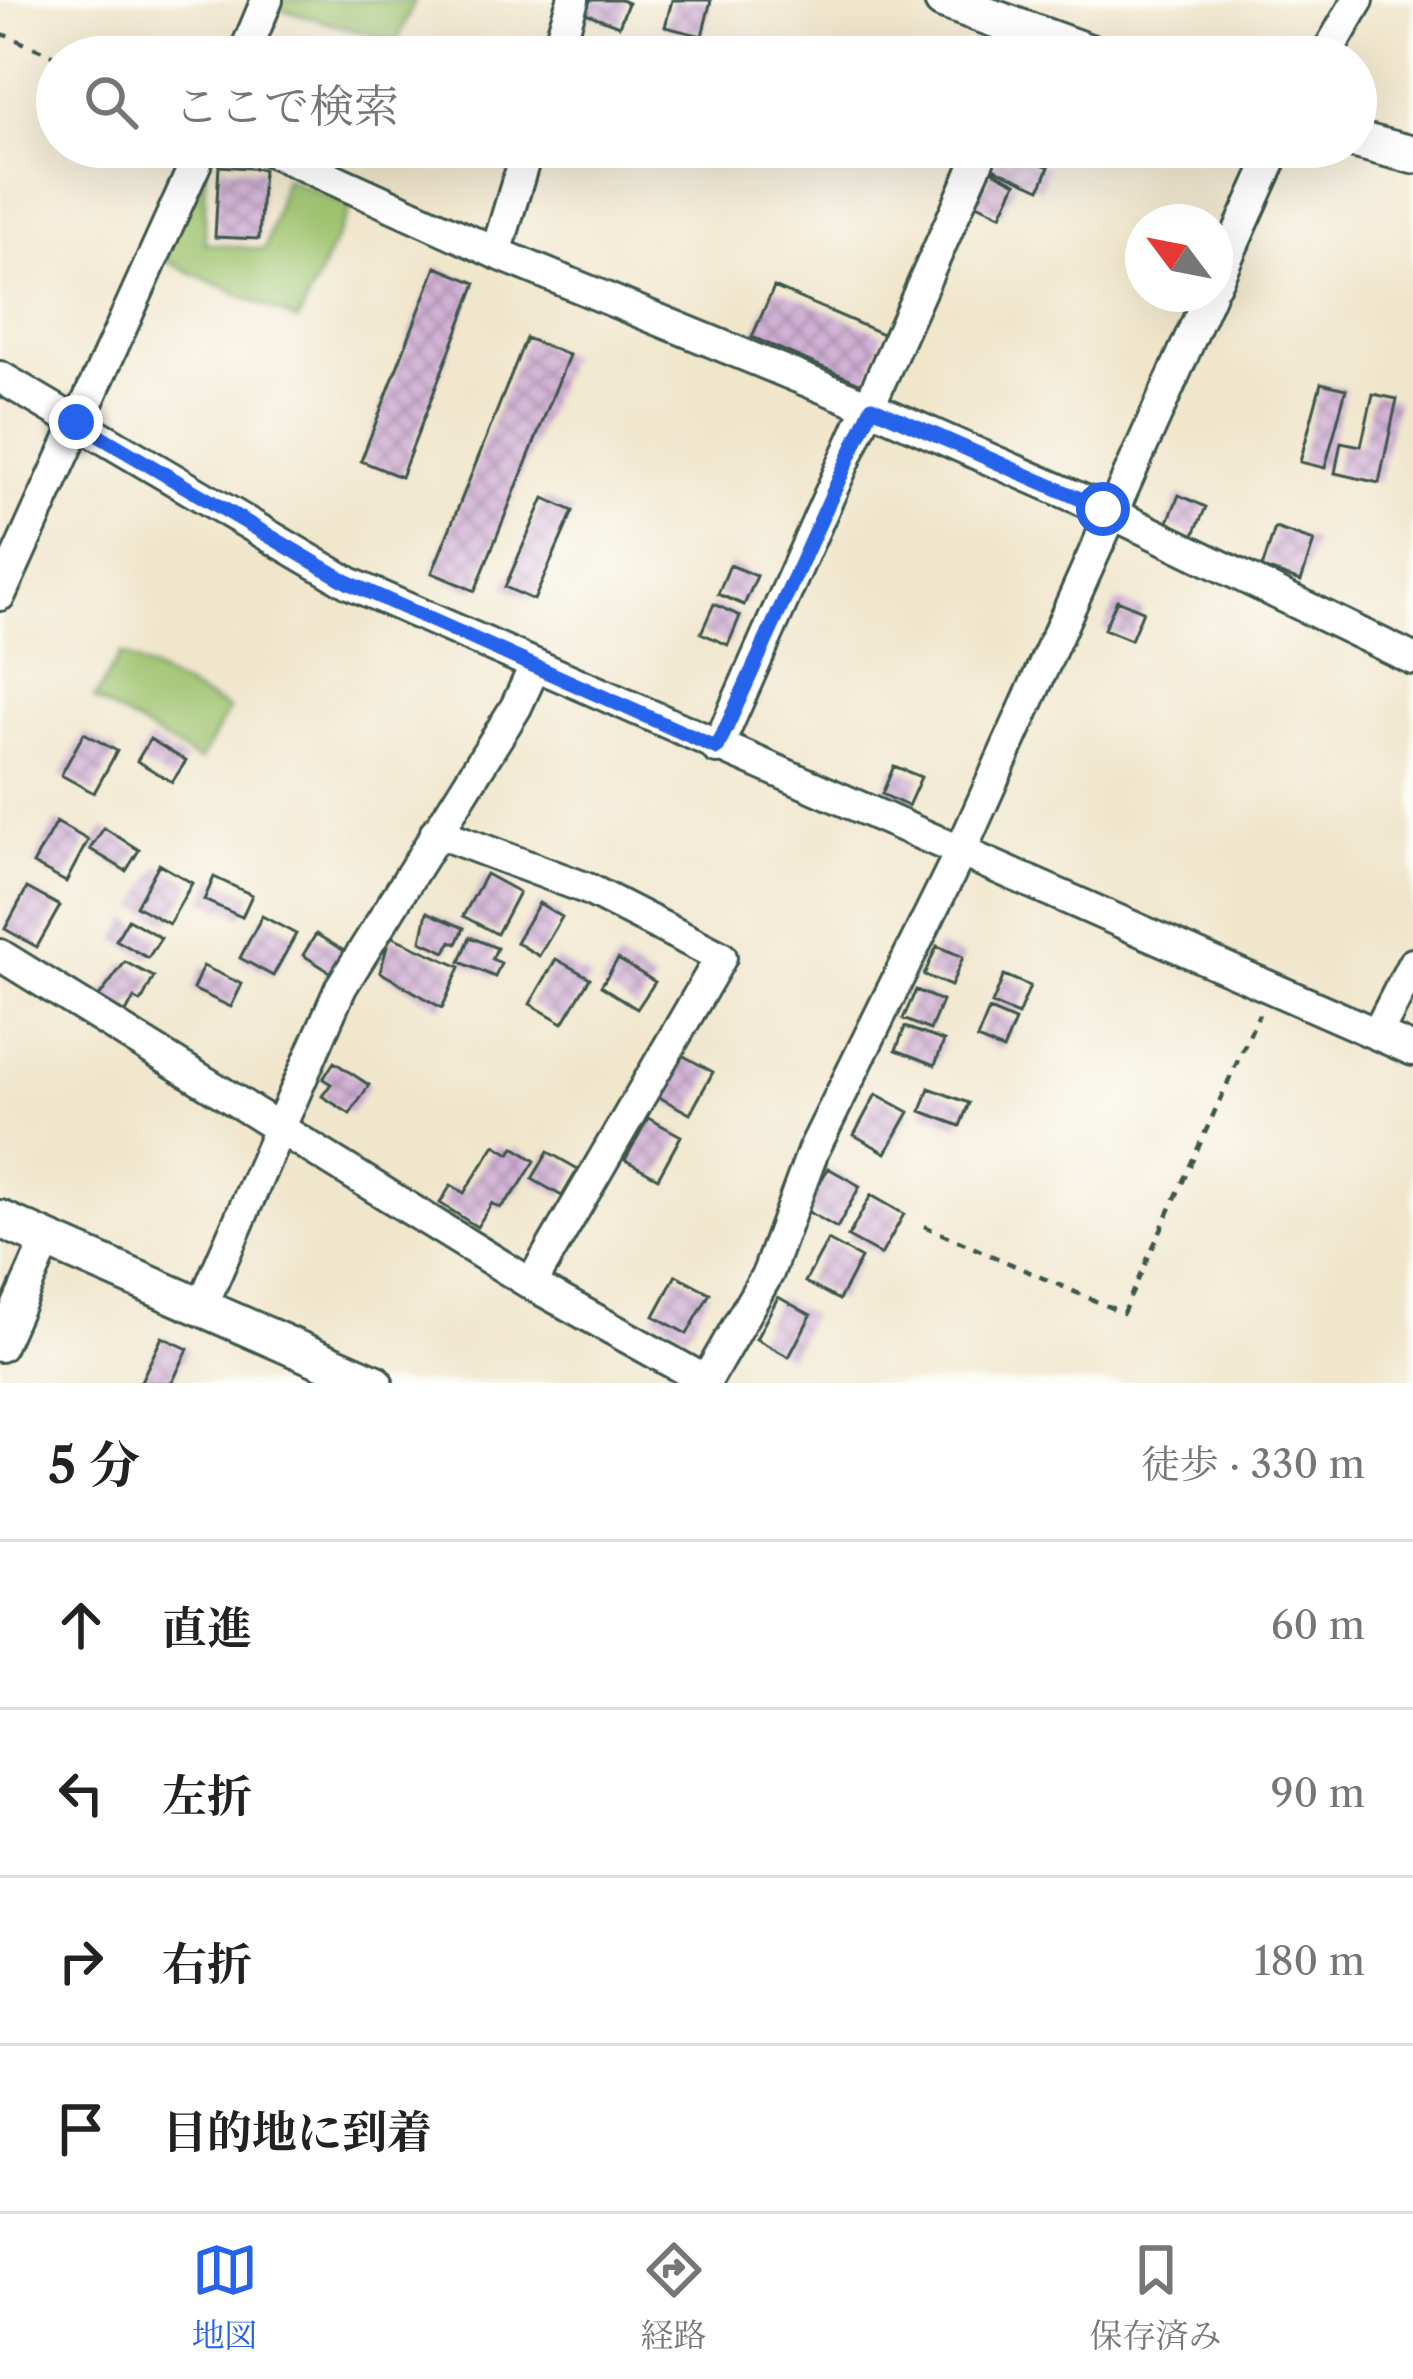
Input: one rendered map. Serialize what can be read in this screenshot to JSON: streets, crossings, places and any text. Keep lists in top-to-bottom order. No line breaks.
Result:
{"north":"top left","page":{"search":"ここで検索","heading":["5 分","徒歩 · 330 m"],"list":[["直進","60 m"],["左折","90 m"],["右折","180 m"],"目的地に到着"],"nav":["地図","経路","保存済み"]}}
